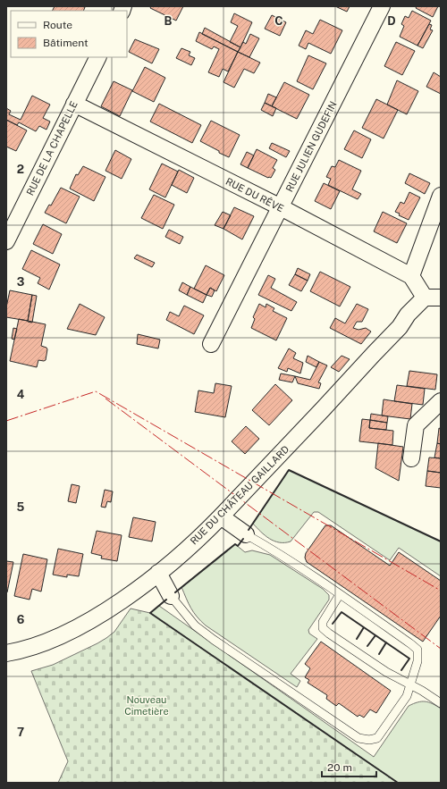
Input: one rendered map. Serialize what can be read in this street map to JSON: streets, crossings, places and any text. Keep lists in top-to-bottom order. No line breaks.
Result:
{"streets":{"street":["RUE JULIEN GUDEFIN","RUE DE LA CHAPELLE","RUE DU RÊVE","RUE DU CHÂTEAU GAILLARD"]},"crossings":[["RUE JULIEN GUDEFIN","RUE DU RÊVE"],["RUE DE LA CHAPELLE","RUE DU RÊVE"]],"parks":["Nouveau Cimetière"],"legend":["Route","Bâtiment"],"scale_bar":"20 m","grid":{"columns":["B","C","D"],"rows":["2","3","4","5","6","7"]}}
